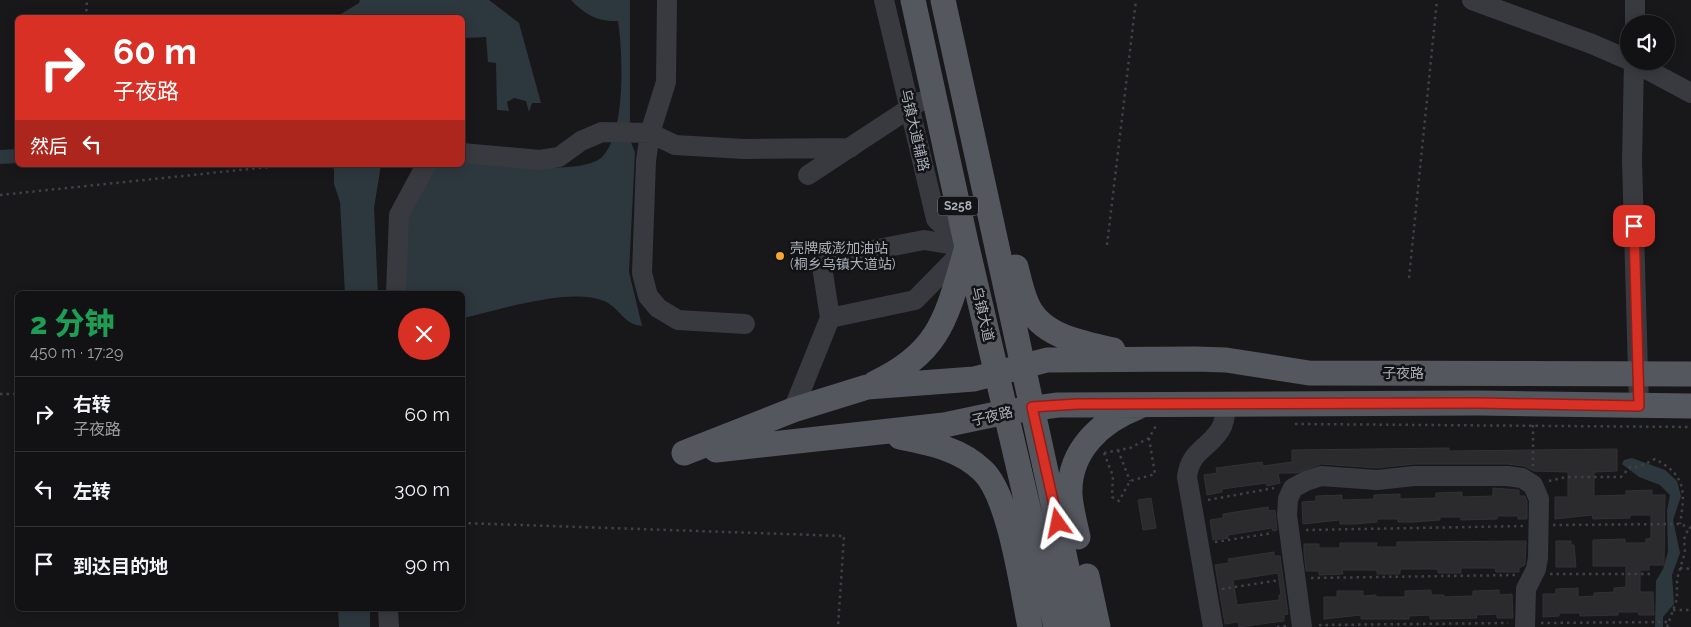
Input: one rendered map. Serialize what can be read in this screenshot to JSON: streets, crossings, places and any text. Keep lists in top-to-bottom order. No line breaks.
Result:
{"streets":{"main road":["S258","乌镇大道","子夜路"],"street":["乌镇大道辅路"]},"crossings":[["乌镇大道辅路","乌镇大道"],["乌镇大道","子夜路"]],"places":["壳牌威澎加油站 (桐乡乌镇大道站)"],"page":{"turn":["60 m","子夜路"],"then":"然后","heading":["2 分钟","450 m · 17:29"],"list":[{"name":"右转","note":"子夜路","value":"60 m"},{"name":"左转","value":"300 m"},{"name":"到达目的地","value":"90 m"}]}}
